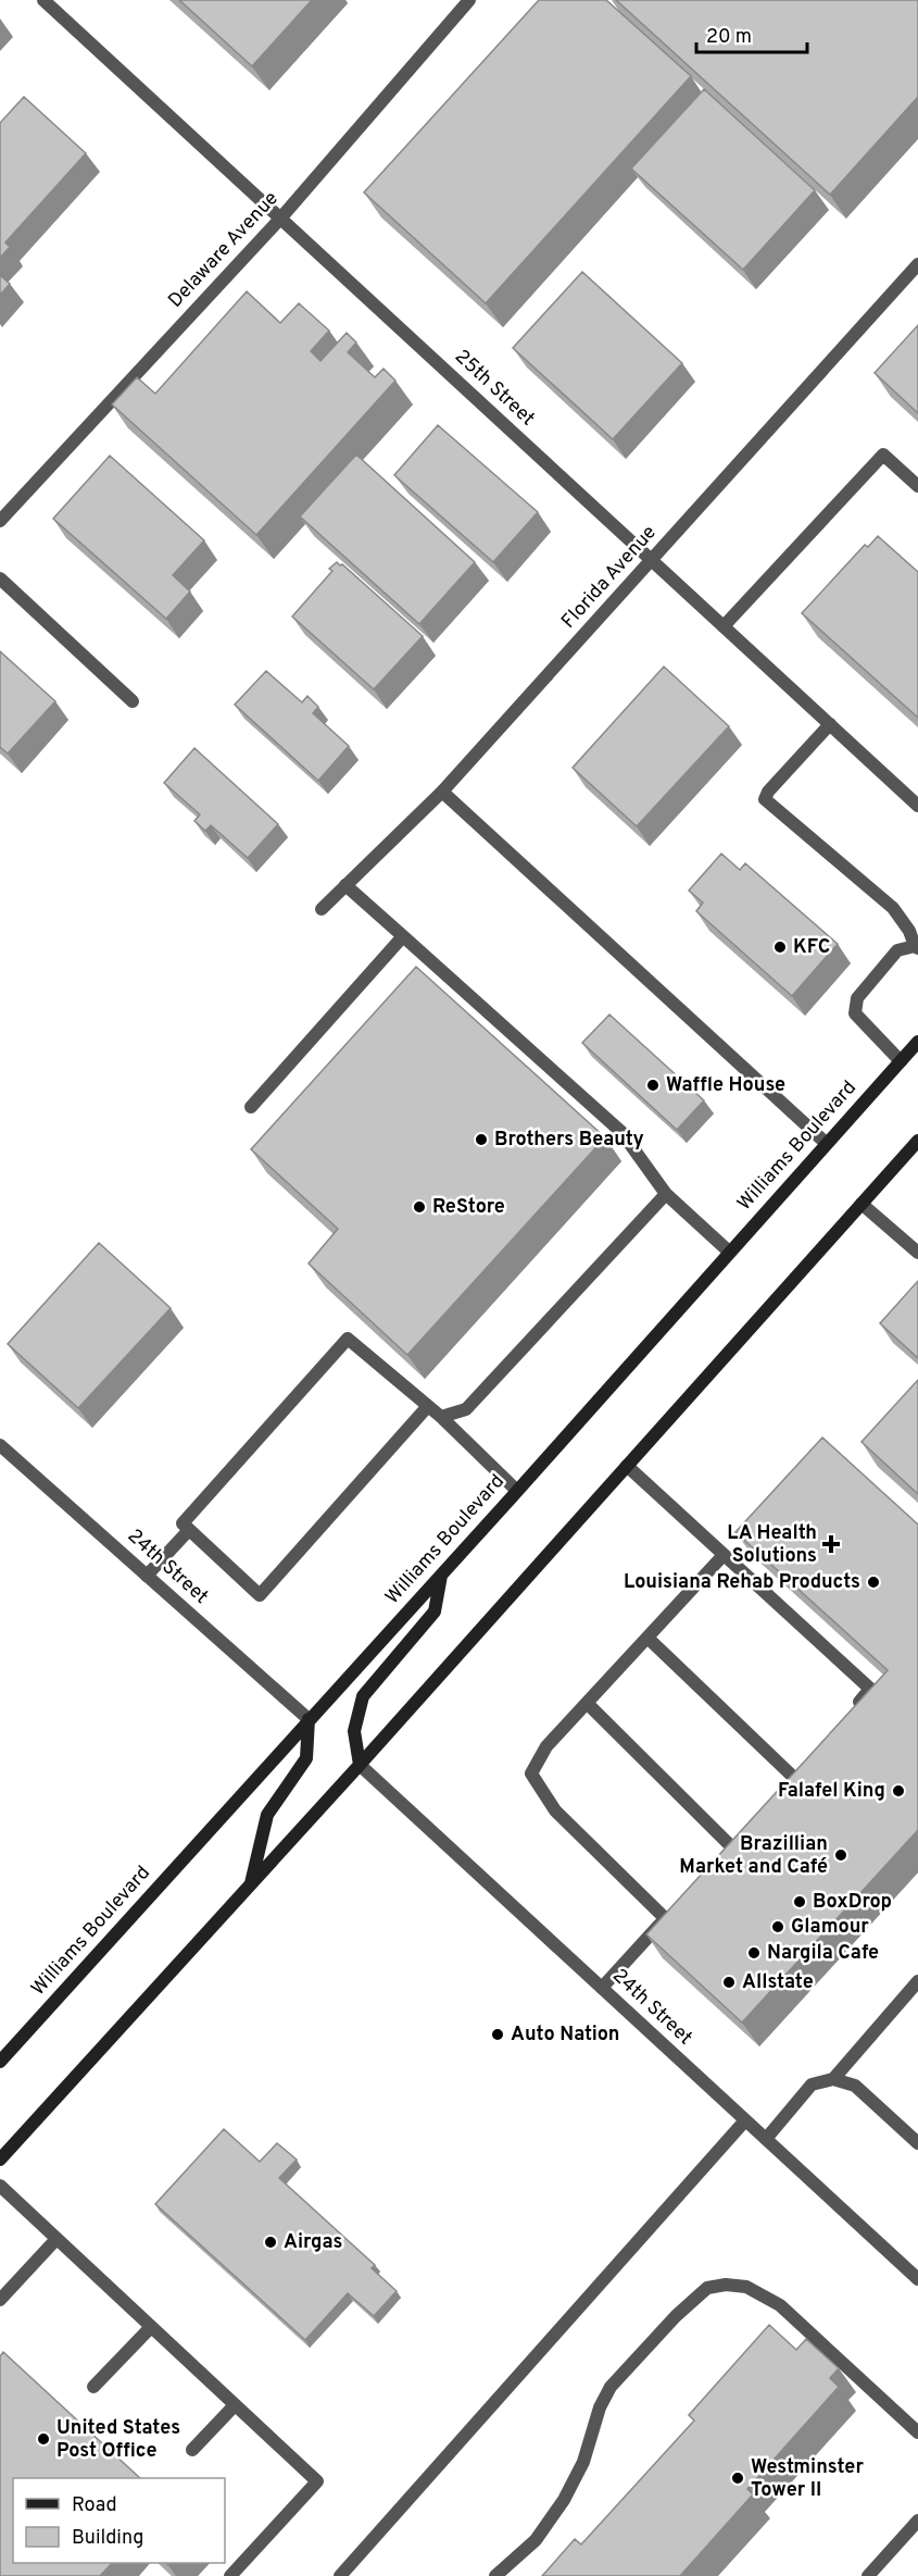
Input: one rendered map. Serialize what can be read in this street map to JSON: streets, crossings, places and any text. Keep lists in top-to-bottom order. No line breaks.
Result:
{"streets":{"main road":["Williams Boulevard"],"street":["Delaware Avenue","25th Street","Florida Avenue","24th Street"]},"crossings":[["Delaware Avenue","25th Street"],["25th Street","Florida Avenue"],["Williams Boulevard","24th Street"]],"places":{"other":["KFC","Waffle House","Brothers Beauty","ReStore","Louisiana Rehab Products","Falafel King","Brazillian Market and Café","BoxDrop","Glamour","Nargila Cafe","Allstate","Auto Nation","Airgas","United States Post Office","Westminster Tower II"],"health":["LA Health Solutions"]},"legend":["Road","Building"],"scale_bar":"20 m"}
